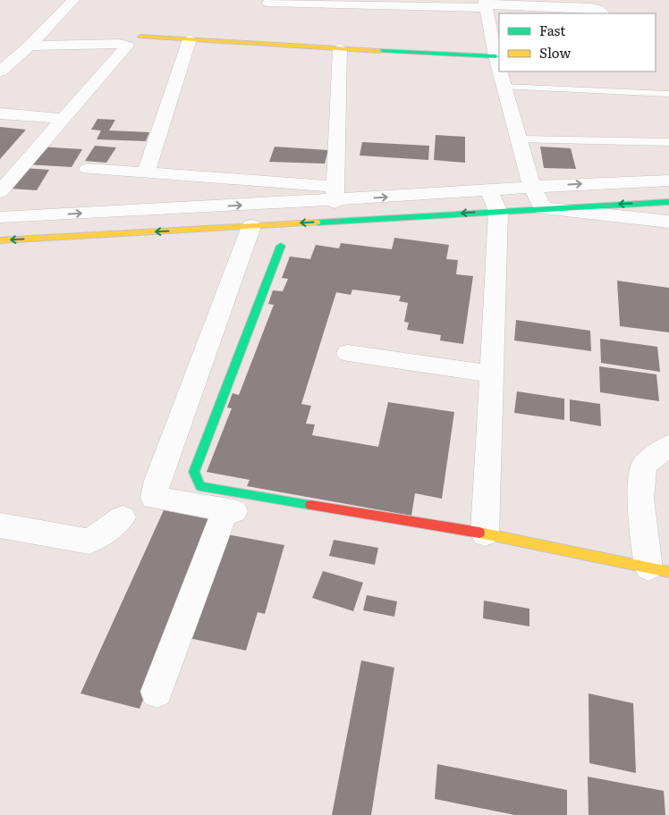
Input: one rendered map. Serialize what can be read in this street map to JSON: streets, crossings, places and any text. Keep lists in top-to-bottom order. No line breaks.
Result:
{"legend":["Fast","Slow"]}
